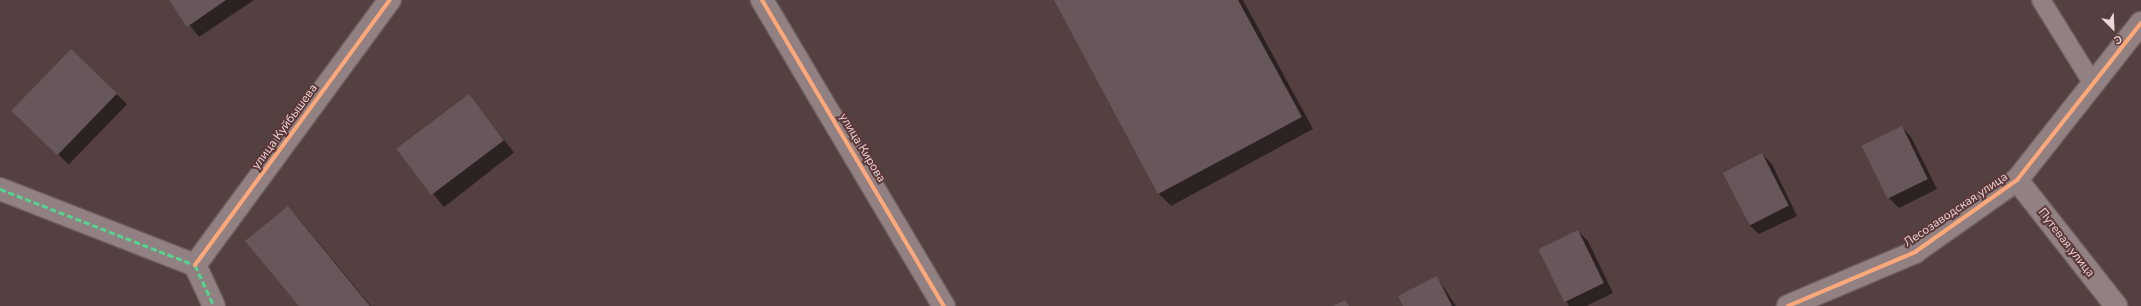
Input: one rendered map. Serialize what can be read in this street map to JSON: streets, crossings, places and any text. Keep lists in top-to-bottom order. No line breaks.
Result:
{"streets":{"street":["улица Куйбышева","улица Кирова","Лесозаводская улица","Путевая улица"]},"crossings":[["Лесозаводская улица","Путевая улица"]],"north":"bottom right"}
